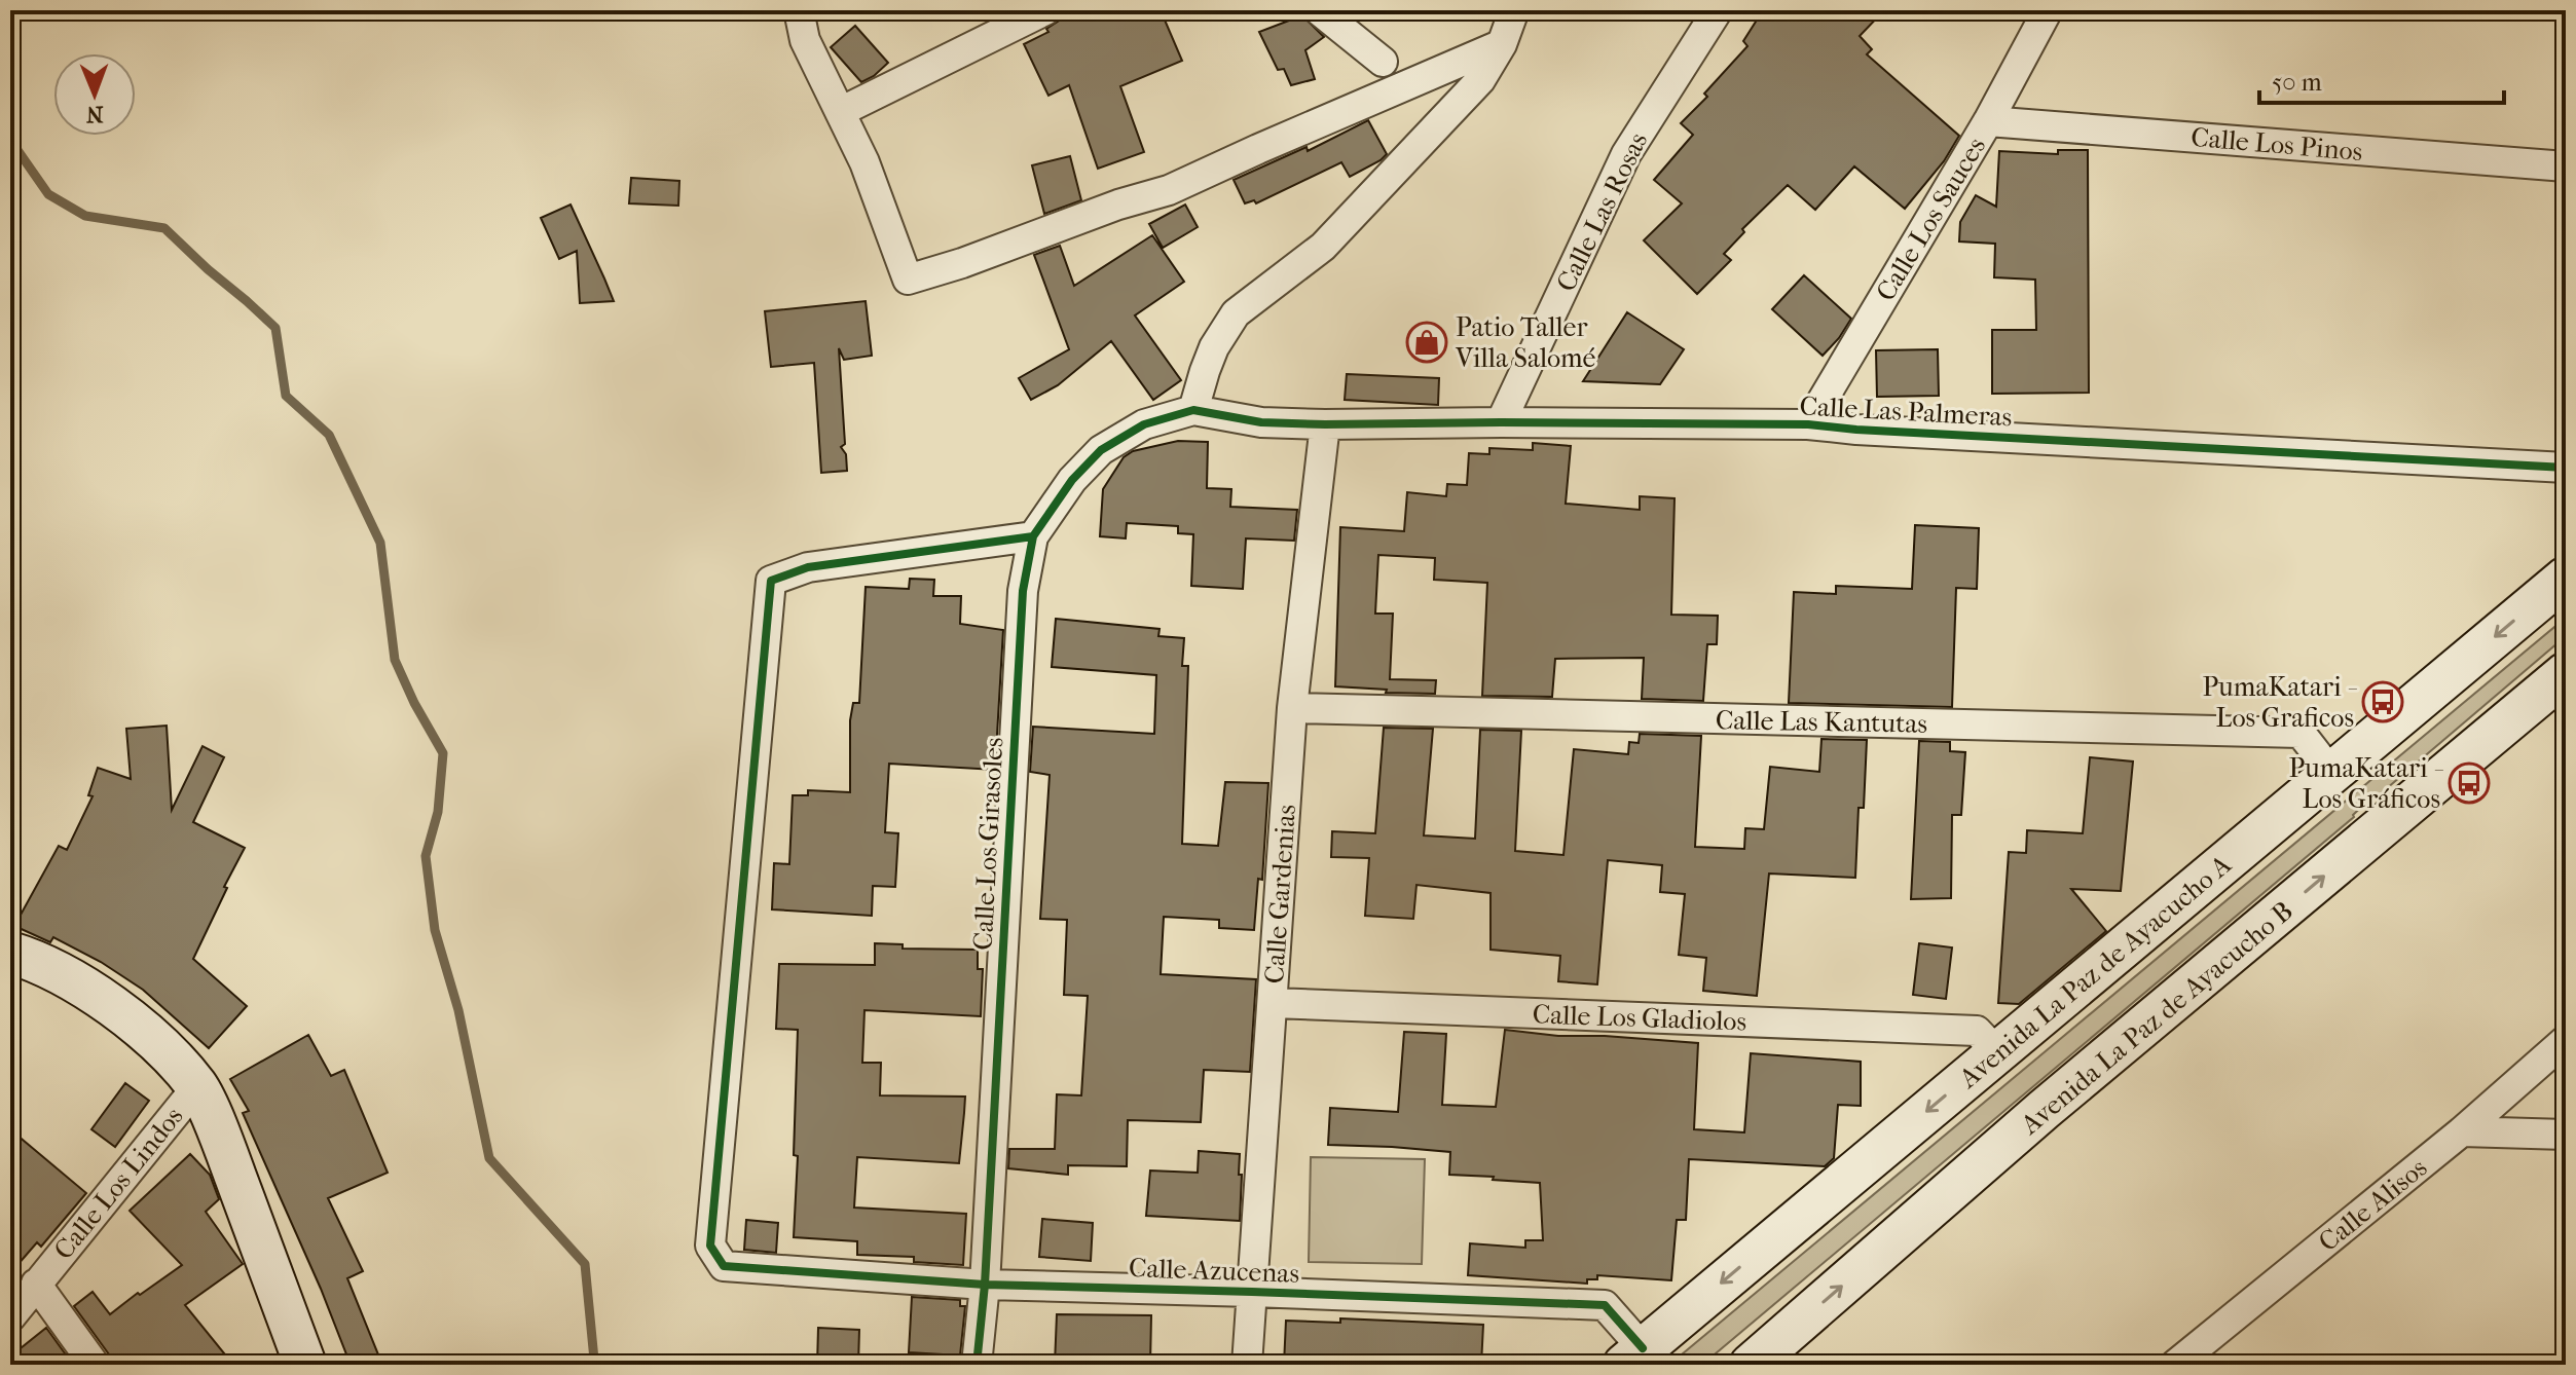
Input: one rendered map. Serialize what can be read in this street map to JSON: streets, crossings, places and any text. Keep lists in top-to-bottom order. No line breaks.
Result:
{"streets":{"main road":["Avenida La Paz de Ayacucho A","Avenida La Paz de Ayacucho B"],"street":["Calle Los Pinos","Calle Las Rosas","Calle Los Sauces","Calle Las Palmeras","Calle Las Kantutas","Calle Los Girasoles","Calle Gardenias","Calle Los Gladiolos","Calle Los Lindos","Calle Alisos","Calle Azucenas"]},"crossings":[["Calle Los Pinos","Calle Los Sauces"],["Calle Las Rosas","Calle Las Palmeras"],["Calle Los Sauces","Calle Las Palmeras"],["Calle Las Palmeras","Calle Los Girasoles"],["Calle Las Palmeras","Calle Gardenias"],["Calle Las Kantutas","Calle Gardenias"],["Calle Las Kantutas","Avenida La Paz de Ayacucho A"],["Calle Los Girasoles","Calle Azucenas"],["Calle Gardenias","Calle Los Gladiolos"],["Calle Gardenias","Calle Azucenas"],["Avenida La Paz de Ayacucho A","Calle Los Gladiolos"],["Avenida La Paz de Ayacucho A","Calle Azucenas"]],"one_way":["Avenida La Paz de Ayacucho A","Avenida La Paz de Ayacucho B"],"places":{"shop":["Patio Taller Villa Salomé"],"bus stop":["PumaKatari - Los Graficos","PumaKatari - Los Gráficos"]},"scale_bar":"50 m","north":"bottom"}
